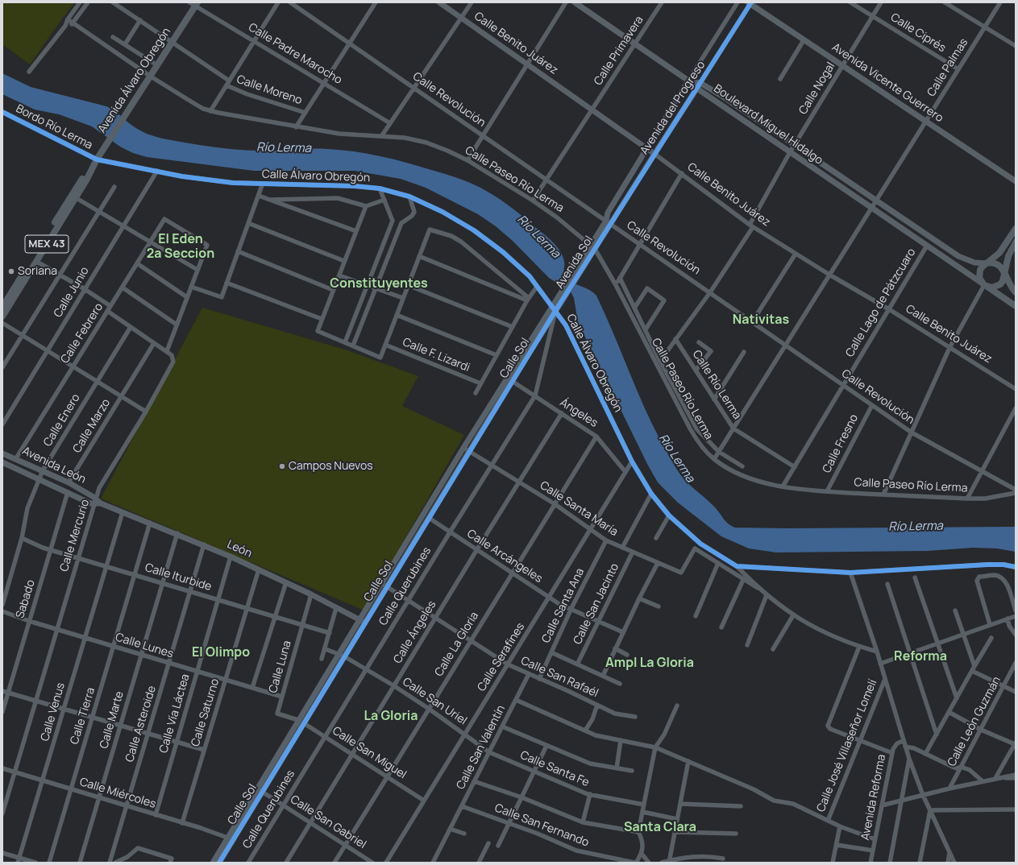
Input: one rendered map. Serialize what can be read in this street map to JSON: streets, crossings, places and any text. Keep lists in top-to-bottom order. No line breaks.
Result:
{"streets":{"main road":["Avenida Álvaro Obregón","MEX 43"],"street":["Calle Ciprés","Calle Benito Juárez","Calle Primavera","Calle Padre Marocho","Calle Palmas","Avenida Vicente Guerrero","Calle Nogal","Calle Moreno","Calle Revolución","Avenida del Progreso","Boulevard Miguel Hidalgo","Bordo Río Lerma","Calle Álvaro Obregón","Calle Paseo Río Lerma","Avenida Sol","Calle Junio","Calle Lago de Pátzcuaro","Calle Febrero","Calle F. Lizardi","Calle Sol","Calle Río Lerma","Ángeles","Calle Enero","Calle Marzo","Calle Fresno","Avenida León","Calle Santa María","Calle Mercurio","León","Calle Arcángeles","Calle Iturbide","Calle Querubines","Sabado","Calle San Jacinto","Calle Santa Ana","Calle Ángeles","Calle La Gloria","Calle Lunes","Calle Serafines","Calle Luna","Calle San Rafaél","Calle San Uriel","Calle Venus","Calle Saturno","Calle Vía Láctea","Calle Tierra","Calle Marte","Calle León Guzmán","Calle Asteroide","Calle José Villaseñor Lomelí","Calle San Valentín","Calle San Miguel","Calle Santa Fe","Calle Miércoles","Avenida Reforma","Calle San Gabriel","Calle San Fernando"]},"crossings":[["Calle Ciprés","Calle Palmas"],["Calle Ciprés","Calle Nogal"],["Calle Benito Juárez","Calle Primavera"],["Calle Benito Juárez","Calle Palmas"],["Calle Benito Juárez","Calle Nogal"],["Calle Benito Juárez","Avenida del Progreso"],["Calle Benito Juárez","Calle Lago de Pátzcuaro"],["Calle Primavera","Calle Revolución"],["Calle Primavera","Calle Paseo Río Lerma"],["Calle Padre Marocho","Avenida Álvaro Obregón"],["Calle Palmas","Avenida Vicente Guerrero"],["Calle Palmas","Calle Revolución"],["Calle Palmas","Boulevard Miguel Hidalgo"],["Calle Palmas","Calle Paseo Río Lerma"],["Calle Palmas","Calle Río Lerma"],["Avenida Álvaro Obregón","Bordo Río Lerma"],["Avenida Álvaro Obregón","Calle Álvaro Obregón"],["Avenida Álvaro Obregón","Calle Paseo Río Lerma"],["Avenida Vicente Guerrero","Calle Nogal"],["Avenida Vicente Guerrero","Avenida del Progreso"],["Calle Nogal","Calle Revolución"],["Calle Nogal","Boulevard Miguel Hidalgo"],["Calle Nogal","Calle Río Lerma"],["Calle Revolución","Avenida del Progreso"],["Calle Revolución","Avenida Sol"],["Calle Revolución","Calle Lago de Pátzcuaro"],["Calle Revolución","Calle Fresno"],["Avenida del Progreso","Boulevard Miguel Hidalgo"],["Avenida del Progreso","Avenida Sol"],["Boulevard Miguel Hidalgo","Calle Lago de Pátzcuaro"],["Bordo Río Lerma","Calle Álvaro Obregón"],["Calle Álvaro Obregón","Avenida Sol"],["Calle Álvaro Obregón","Calle Junio"],["Calle Álvaro Obregón","Calle Sol"],["Calle Álvaro Obregón","Calle Querubines"],["Calle Álvaro Obregón","Calle Serafines"],["Calle Paseo Río Lerma","Avenida Sol"],["Calle Paseo Río Lerma","Calle Lago de Pátzcuaro"],["Calle Paseo Río Lerma","Calle Fresno"],["Avenida Sol","Calle Sol"],["Avenida Sol","Calle Querubines"],["Calle Lago de Pátzcuaro","Calle Río Lerma"],["Calle Febrero","Avenida León"],["Calle Sol","Ángeles"],["Calle Sol","Calle Santa María"],["Calle Sol","León"],["Calle Sol","Calle Arcángeles"],["Calle Sol","Calle Querubines"],["Calle Sol","Calle San Rafaél"],["Calle Sol","Calle San Uriel"],["Calle Sol","Calle San Miguel"],["Calle Sol","Calle Miércoles"],["Calle Sol","Calle San Gabriel"],["Ángeles","Calle Querubines"],["Ángeles","Calle Ángeles"],["Ángeles","Calle La Gloria"],["Ángeles","Calle Serafines"],["Calle Enero","Avenida León"],["Calle Enero","Calle Iturbide"],["Calle Marzo","Avenida León"],["Avenida León","Calle Mercurio"],["Avenida León","León"],["Avenida León","Sabado"],["Calle Santa María","Calle Querubines"],["Calle Santa María","Calle San Jacinto"],["Calle Santa María","Calle Santa Ana"],["Calle Santa María","Calle Ángeles"],["Calle Santa María","Calle La Gloria"],["Calle Santa María","Calle Serafines"],["Calle Mercurio","León"],["Calle Mercurio","Calle Iturbide"],["Calle Mercurio","Calle Lunes"],["Calle Mercurio","Calle Miércoles"],["León","Calle Luna"],["León","Calle Venus"],["León","Calle Saturno"],["León","Calle Vía Láctea"],["León","Calle Tierra"],["León","Calle Marte"],["León","Calle Asteroide"],["Calle Arcángeles","Calle Querubines"],["Calle Arcángeles","Calle San Jacinto"],["Calle Arcángeles","Calle Santa Ana"],["Calle Arcángeles","Calle Ángeles"],["Calle Arcángeles","Calle La Gloria"],["Calle Arcángeles","Calle Serafines"],["Calle Iturbide","Sabado"],["Calle Iturbide","Calle Luna"],["Calle Iturbide","Calle Venus"],["Calle Iturbide","Calle Saturno"],["Calle Iturbide","Calle Vía Láctea"],["Calle Iturbide","Calle Tierra"],["Calle Iturbide","Calle Marte"],["Calle Iturbide","Calle Asteroide"],["Calle Querubines","Calle San Rafaél"],["Calle Querubines","Calle San Uriel"],["Calle Querubines","Calle San Miguel"],["Calle Querubines","Calle San Gabriel"],["Sabado","Calle Lunes"],["Calle Santa Ana","Calle San Rafaél"],["Calle Ángeles","Calle San Rafaél"],["Calle Ángeles","Calle San Uriel"],["Calle Ángeles","Calle San Miguel"],["Calle Ángeles","Calle San Gabriel"],["Calle La Gloria","Calle San Rafaél"],["Calle La Gloria","Calle San Uriel"],["Calle La Gloria","Calle San Miguel"],["Calle La Gloria","Calle San Gabriel"],["Calle Lunes","Calle Luna"],["Calle Lunes","Calle Venus"],["Calle Lunes","Calle Saturno"],["Calle Lunes","Calle Vía Láctea"],["Calle Lunes","Calle Tierra"],["Calle Lunes","Calle Marte"],["Calle Lunes","Calle Asteroide"],["Calle Serafines","Calle San Rafaél"],["Calle Serafines","Calle San Uriel"],["Calle Serafines","Calle San Miguel"],["Calle Serafines","Calle Santa Fe"],["Calle Luna","Calle San Miguel"],["Calle San Rafaél","Calle San Valentín"],["Calle San Uriel","Calle Santa Fe"],["Calle Venus","Calle Miércoles"],["Calle Saturno","Calle Miércoles"],["Calle Vía Láctea","Calle Miércoles"],["Calle Tierra","Calle Miércoles"],["Calle Marte","Calle Miércoles"],["Calle Asteroide","Calle Miércoles"],["Calle San Valentín","Calle Santa Fe"],["Calle San Valentín","Calle San Fernando"]],"districts":["El Eden 2a Seccion","Constituyentes","Nativitas","El Olimpo","Reforma","Ampl La Gloria","La Gloria","Santa Clara"],"water":["Río Lerma"],"places":["Soriana","Campos Nuevos"]}
